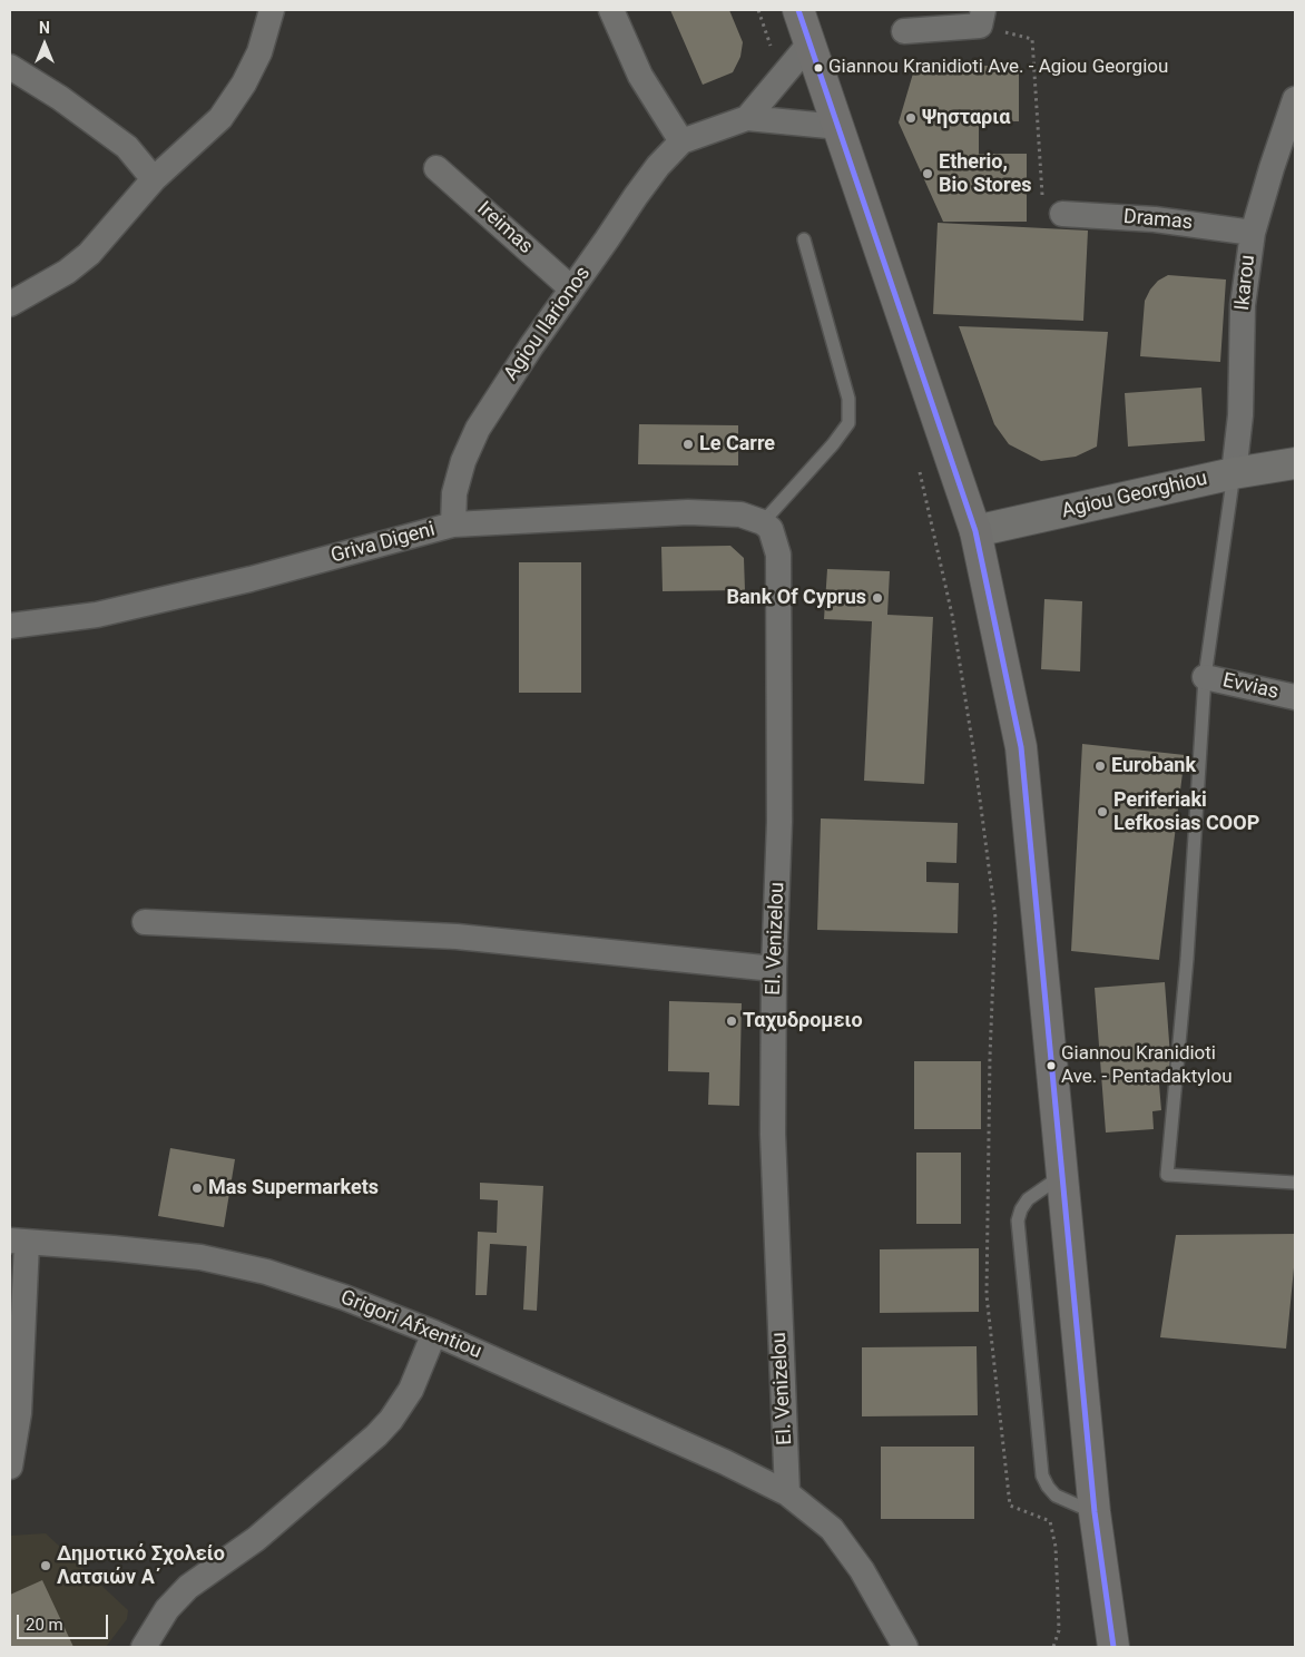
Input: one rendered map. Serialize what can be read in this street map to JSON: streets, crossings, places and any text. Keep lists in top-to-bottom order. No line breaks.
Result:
{"streets":{"main road":["Agiou Georghiou"],"street":["Dramas","Ireimas","Ikarou","Agiou Ilarionos","Griva Digeni","Evvias","El. Venizelou","Grigori Afxentiou"]},"crossings":[["Dramas","Ikarou"],["Ireimas","Agiou Ilarionos"],["Ikarou","Agiou Georghiou"],["Agiou Ilarionos","Griva Digeni"],["Griva Digeni","El. Venizelou"],["El. Venizelou","Grigori Afxentiou"]],"places":["Giannou Kranidioti Ave. - Agiou Georgiou","Ψησταρια","Etherio, Bio Stores","Le Carre","Bank Of Cyprus","Eurobank","Periferiaki Lefkosias COOP","Ταχυδρομειο","Giannou Kranidioti Ave. - Pentadaktylou","Mas Supermarkets","Δημοτικό Σχολείο Λατσιών Α΄"],"scale_bar":"20 m","north":"top"}
